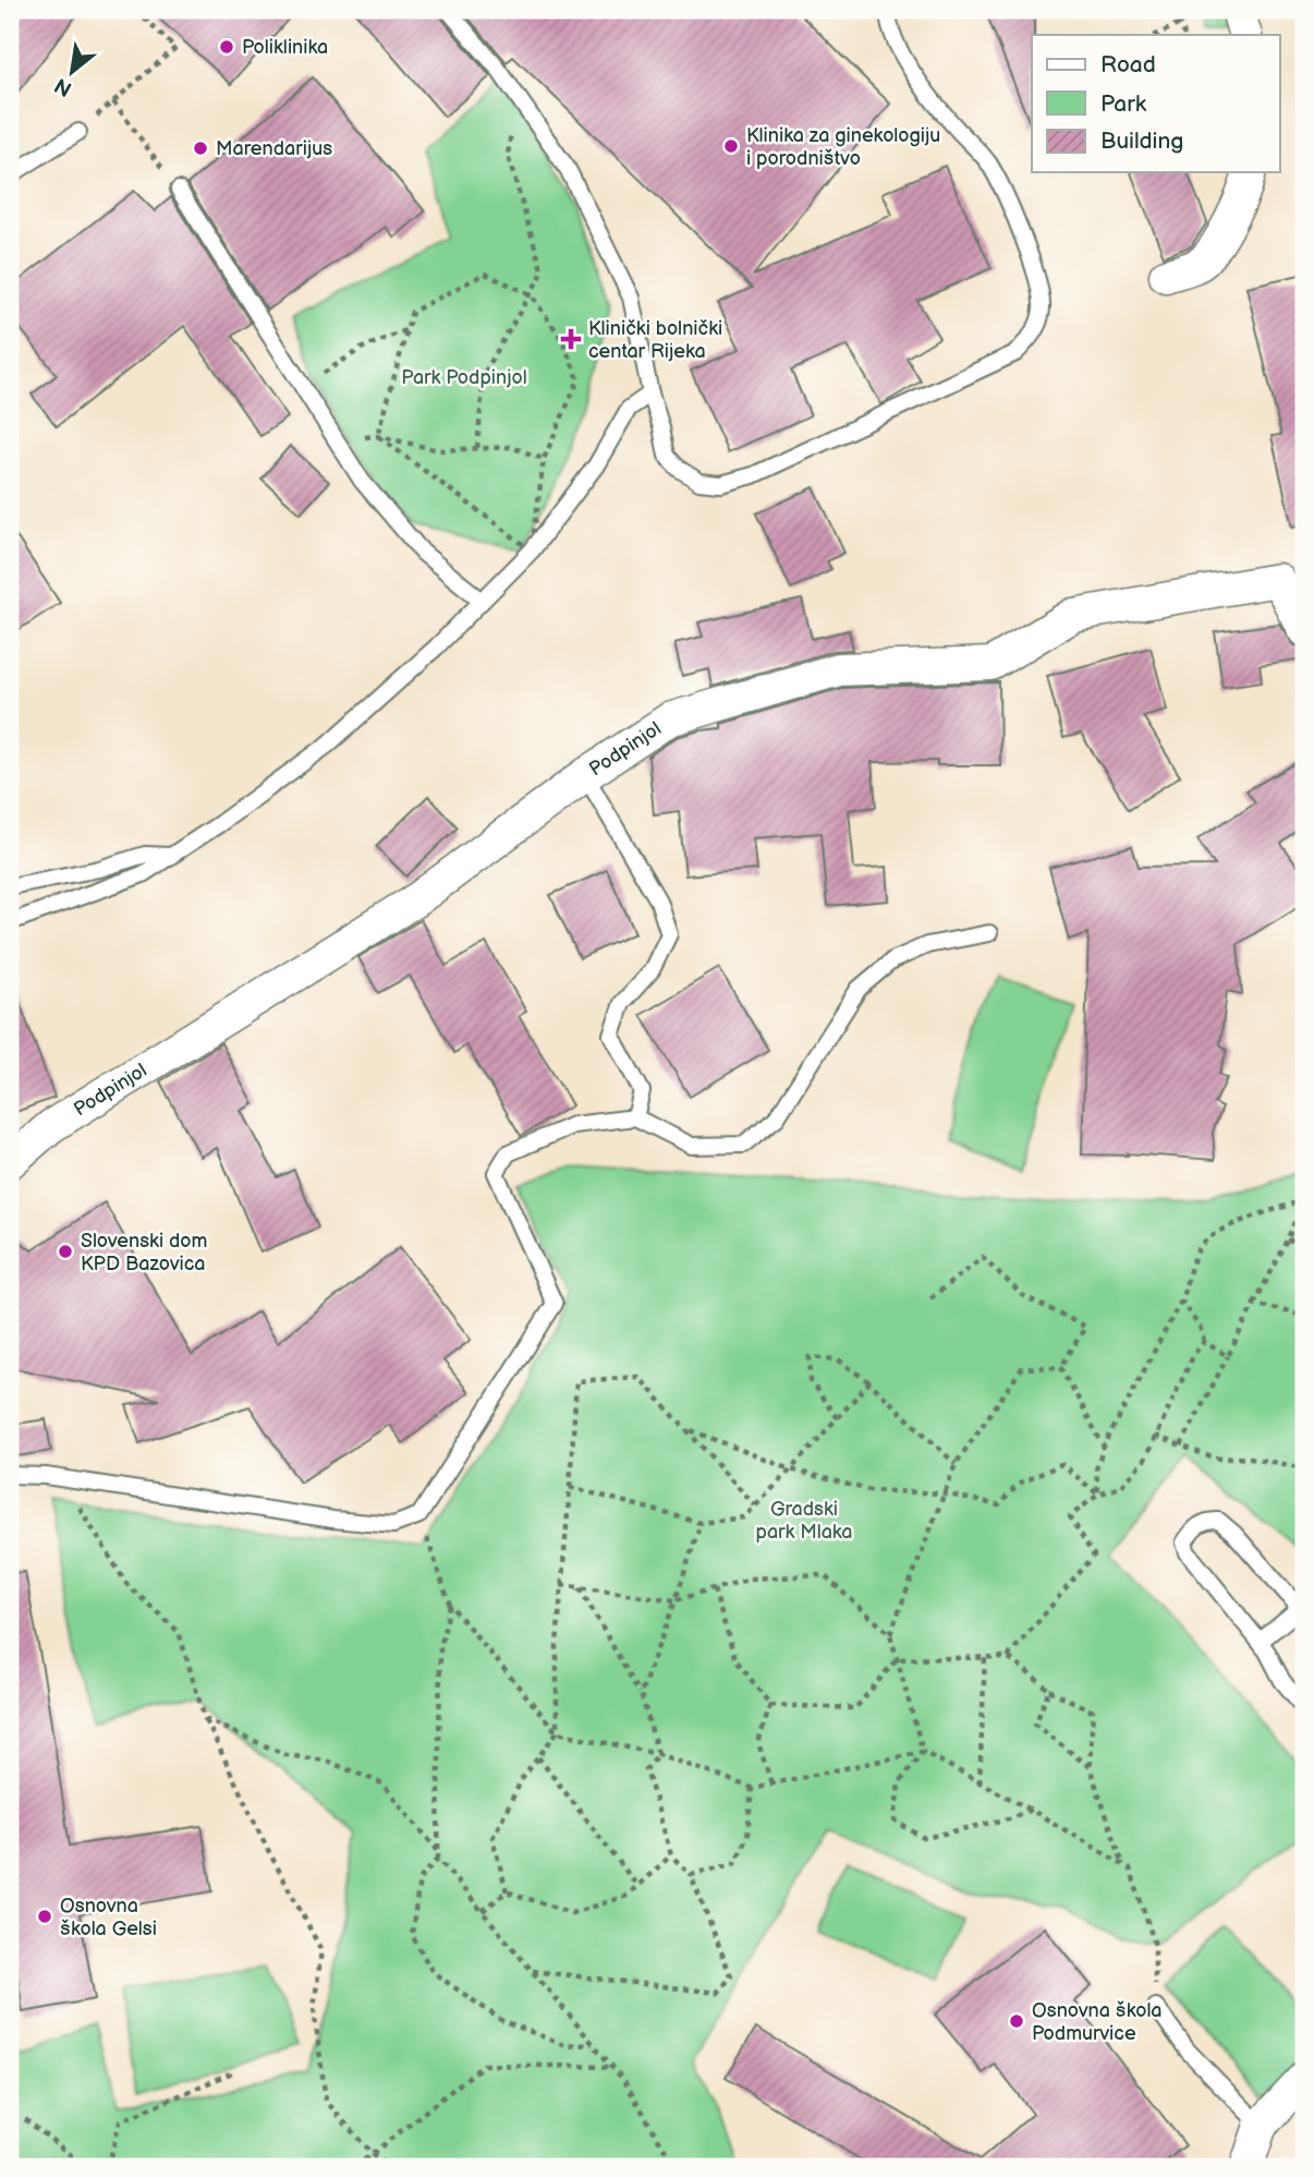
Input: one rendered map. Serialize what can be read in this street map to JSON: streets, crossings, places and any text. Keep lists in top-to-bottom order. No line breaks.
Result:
{"streets":{"street":["Podpinjol"]},"parks":["Park Podpinjol","Gradski park Mlaka"],"places":{"other":["Poliklinika","Klinika za ginekologiju i porodništvo","Marendarijus","Slovenski dom KPD Bazovica","Osnovna škola Gelsi","Osnovna škola Podmurvice"],"health":["Klinički bolnički centar Rijeka"]},"legend":["Road","Park","Building"],"north":"bottom left"}
